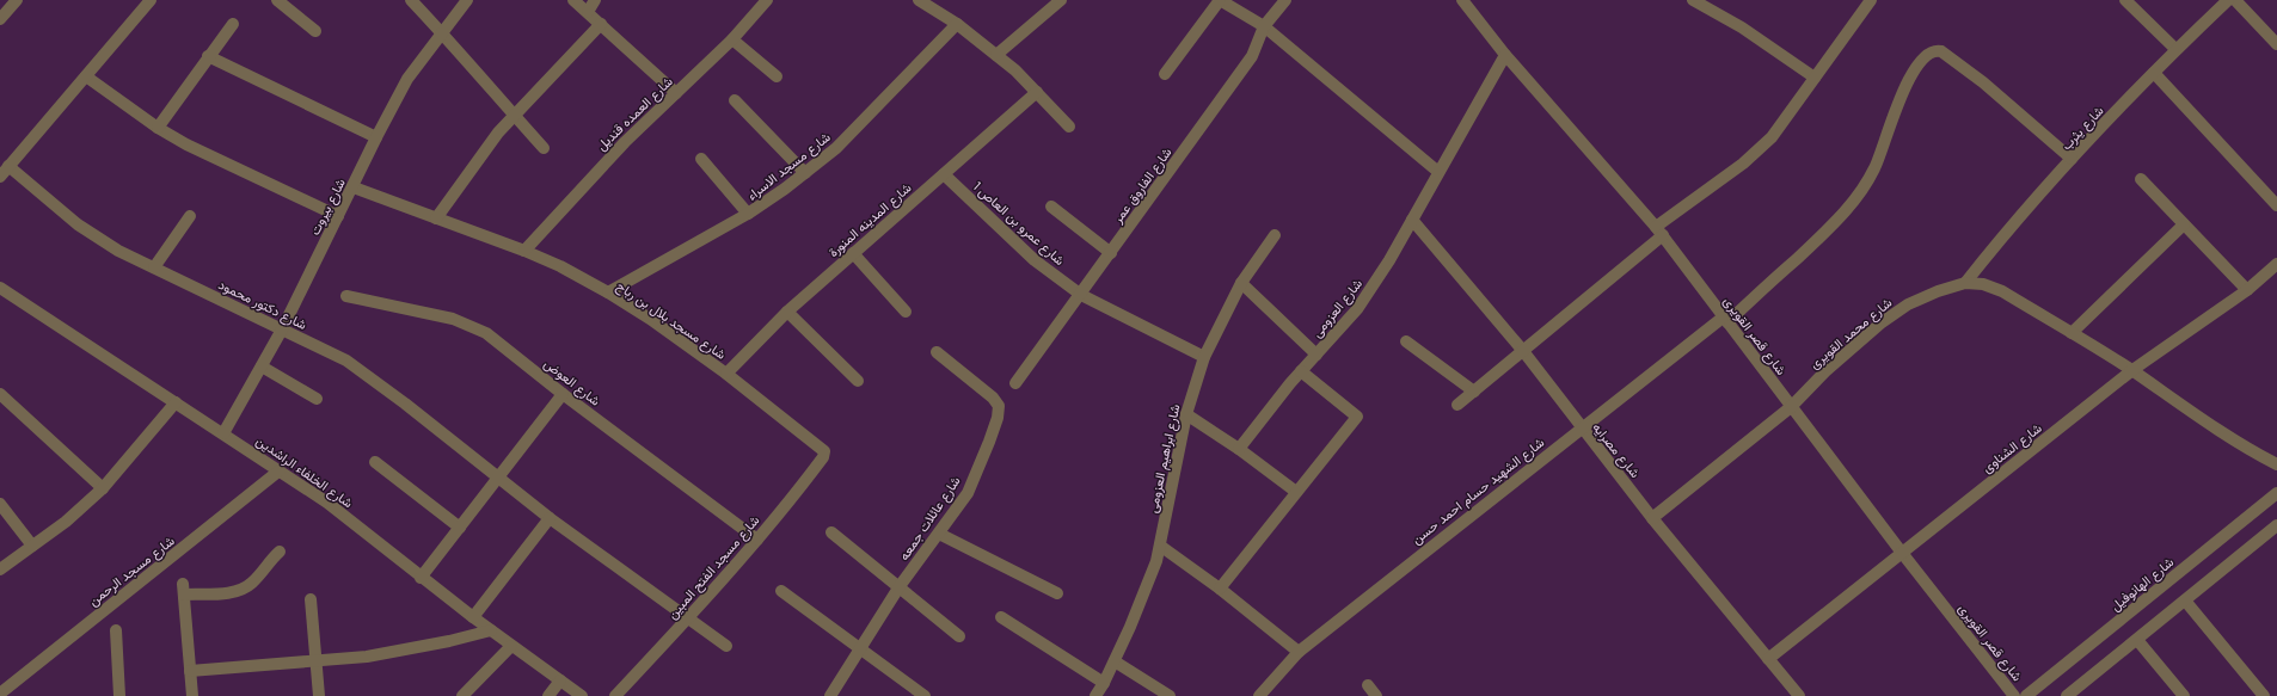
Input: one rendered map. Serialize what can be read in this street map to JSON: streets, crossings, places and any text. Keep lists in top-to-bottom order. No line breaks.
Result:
{"streets":{"street":["شارع العمده قنديل","شارع يثرب","شارع مسجد الاسراء","شارع الفاروق عمر","شارع بيروت","شارع المدينه المنورة","شارع عمرو بن العاص 1","شارع دكتور محمود","شارع العزومى","شارع مسجد بلال بن رباح","شارع محمد القويرى","شارع قصر القويرى","شارع العوض","شارع الشناوى","شارع مصرايه","شارع ابراهيم العزومى","شارع الخلفاء الراشدين","شارع الشهيد حسام احمد حسن","شارع عائلات جمعه","شارع مسجد الفتح المبين","شارع مسجد الرحمن","شارع الهانوفيل"]},"crossings":[["شارع العمده قنديل","شارع مسجد بلال بن رباح"],["شارع يثرب","شارع محمد القويرى"],["شارع يثرب","شارع الشهيد حسام احمد حسن"],["شارع مسجد الاسراء","شارع مسجد بلال بن رباح"],["شارع الفاروق عمر","شارع عمرو بن العاص 1"],["شارع بيروت","شارع دكتور محمود"],["شارع بيروت","شارع مسجد بلال بن رباح"],["شارع بيروت","شارع الخلفاء الراشدين"],["شارع المدينه المنورة","شارع عمرو بن العاص 1"],["شارع المدينه المنورة","شارع مسجد بلال بن رباح"],["شارع عمرو بن العاص 1","شارع ابراهيم العزومى"],["شارع دكتور محمود","شارع مسجد الفتح المبين"],["شارع العزومى","شارع قصر القويرى"],["شارع العزومى","شارع مصرايه"],["شارع مسجد بلال بن رباح","شارع مسجد الفتح المبين"],["شارع محمد القويرى","شارع قصر القويرى"],["شارع محمد القويرى","شارع الشناوى"],["شارع محمد القويرى","شارع مصرايه"],["شارع قصر القويرى","شارع الشناوى"],["شارع قصر القويرى","شارع الشهيد حسام احمد حسن"],["شارع العوض","شارع مسجد الفتح المبين"],["شارع الشناوى","شارع مصرايه"],["شارع مصرايه","شارع الشهيد حسام احمد حسن"],["شارع الخلفاء الراشدين","شارع مسجد الرحمن"]]}
